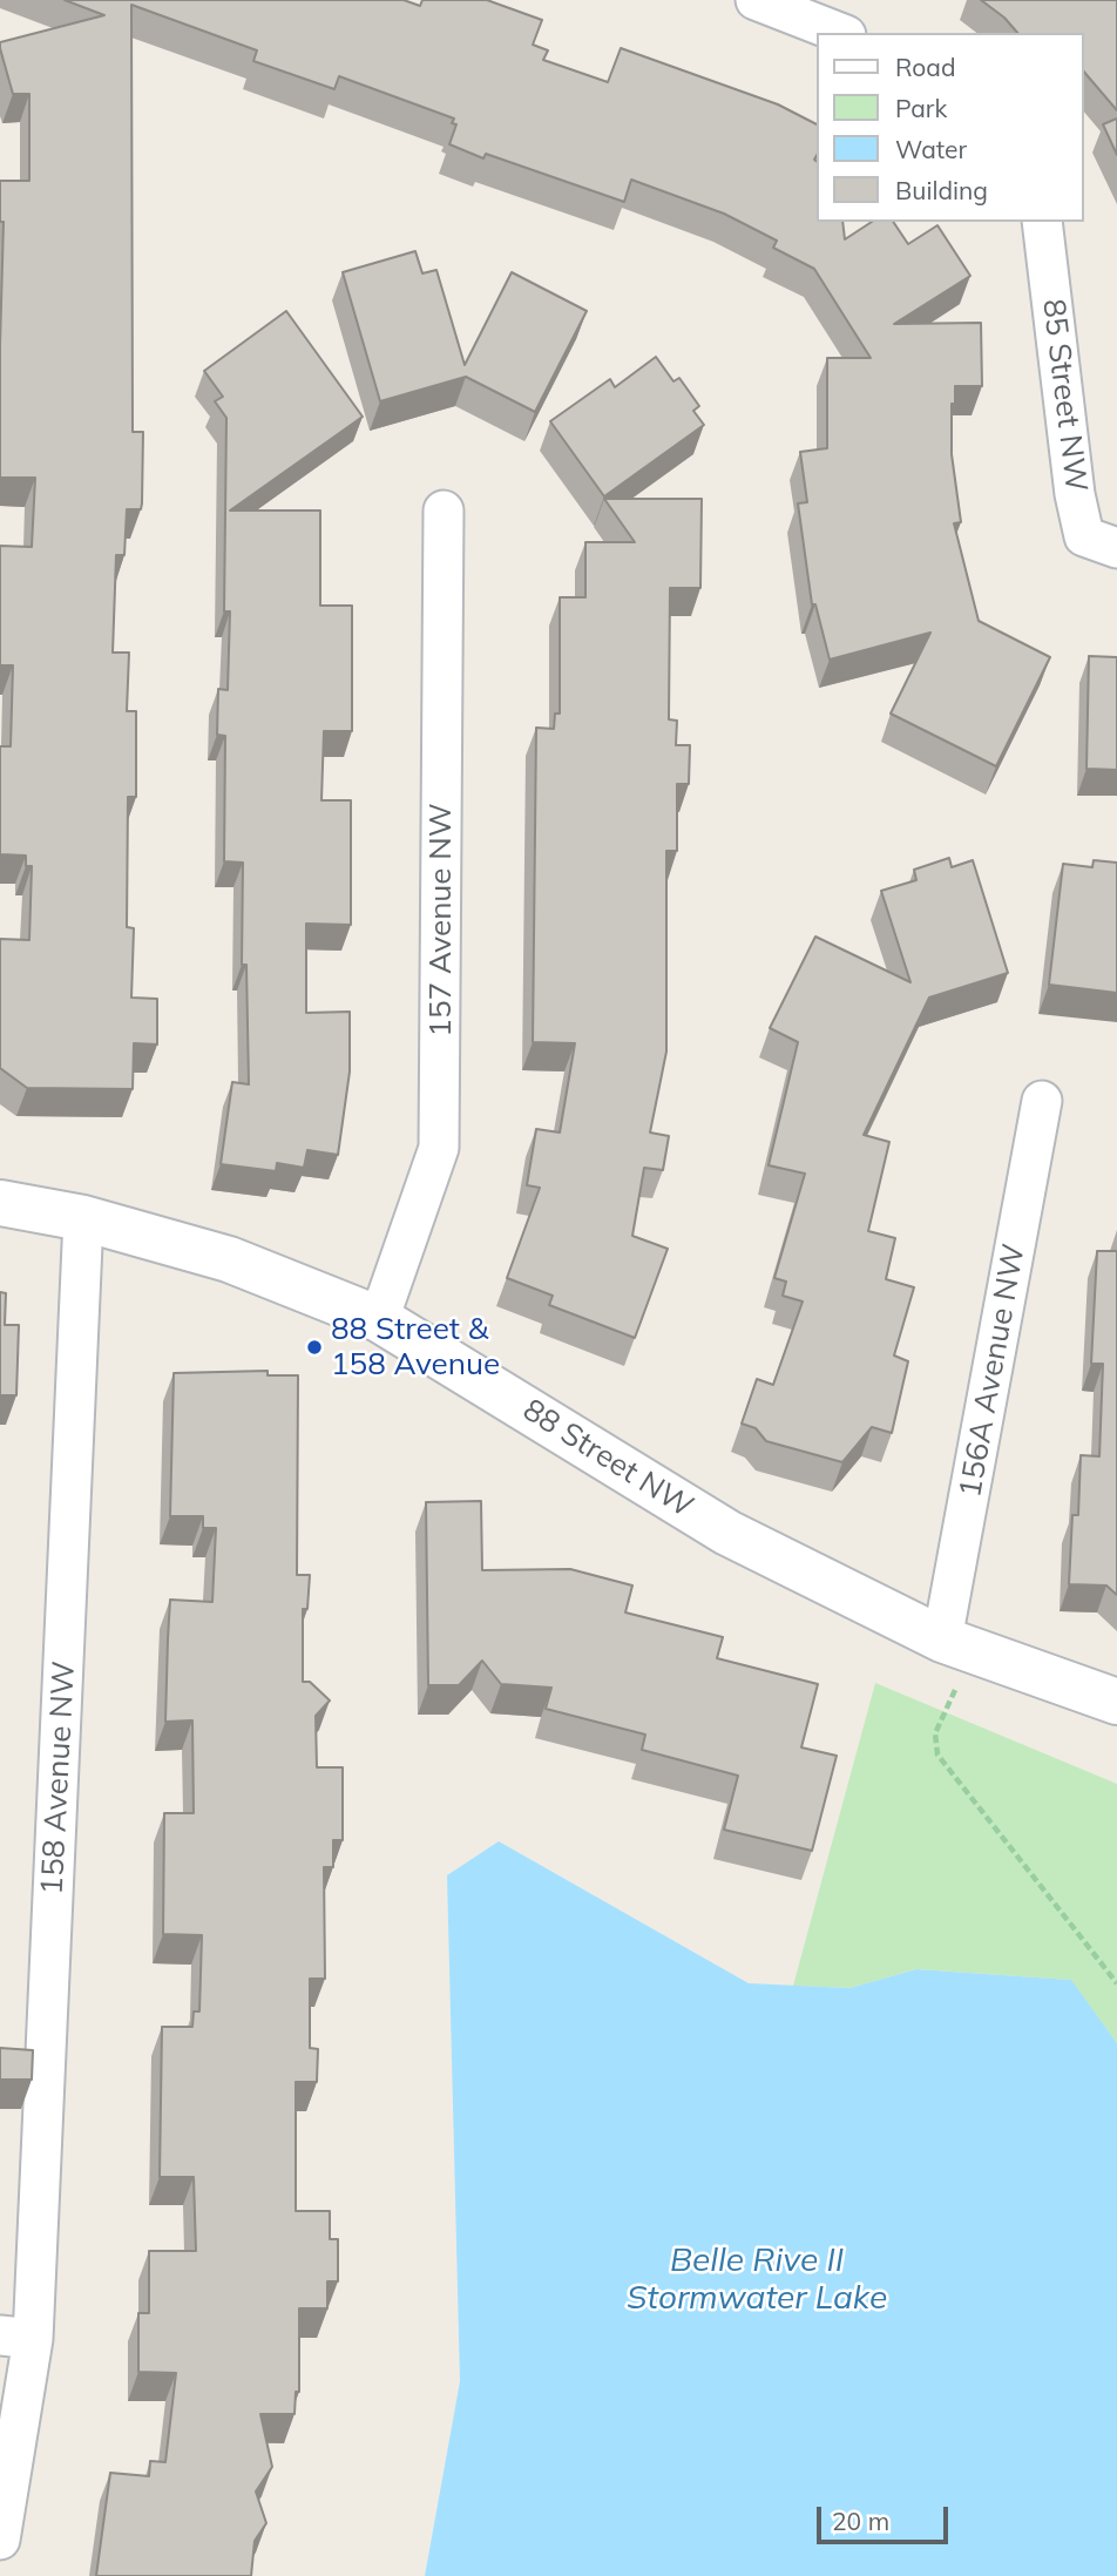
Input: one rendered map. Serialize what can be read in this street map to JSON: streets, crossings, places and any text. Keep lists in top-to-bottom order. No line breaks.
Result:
{"streets":{"street":["85 Street NW","157 Avenue NW","156A Avenue NW","88 Street NW","158 Avenue NW"]},"crossings":[["157 Avenue NW","88 Street NW"],["156A Avenue NW","88 Street NW"],["88 Street NW","158 Avenue NW"]],"water":["Belle Rive II Stormwater Lake"],"places":["88 Street & 158 Avenue"],"legend":["Road","Park","Water","Building"],"scale_bar":"20 m"}
